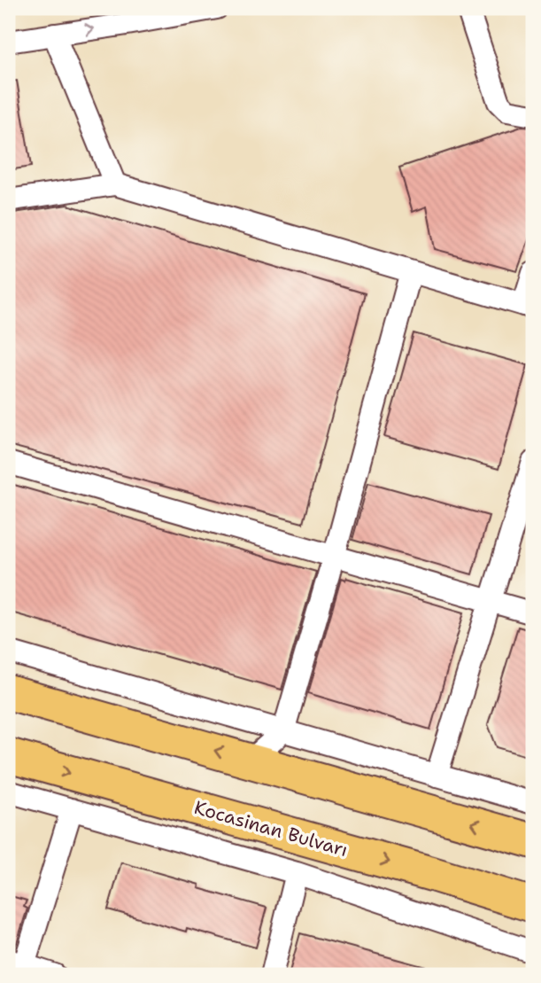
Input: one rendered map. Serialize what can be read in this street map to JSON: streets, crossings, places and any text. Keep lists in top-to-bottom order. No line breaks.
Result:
{"streets":{"highway":["Kocasinan Bulvarı"]}}
